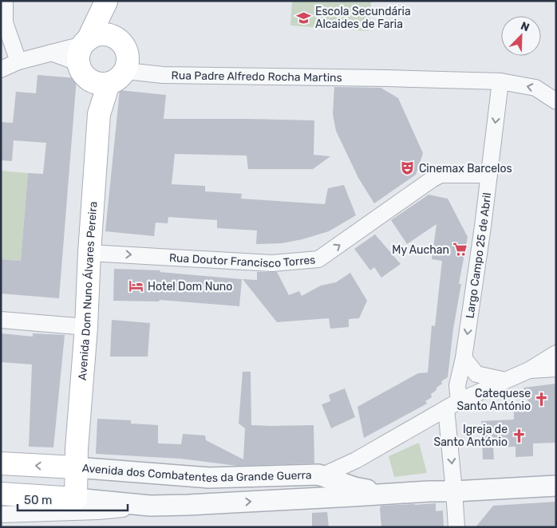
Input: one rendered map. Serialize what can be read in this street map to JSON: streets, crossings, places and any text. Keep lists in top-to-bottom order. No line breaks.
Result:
{"streets":{"main road":["Avenida Dom Nuno Álvares Pereira","Avenida dos Combatentes da Grande Guerra"],"street":["Rua Padre Alfredo Rocha Martins","Largo Campo 25 de Abril","Rua Doutor Francisco Torres"]},"crossings":[["Rua Padre Alfredo Rocha Martins","Largo Campo 25 de Abril"],["Largo Campo 25 de Abril","Rua Doutor Francisco Torres"],["Largo Campo 25 de Abril","Avenida dos Combatentes da Grande Guerra"],["Rua Doutor Francisco Torres","Avenida Dom Nuno Álvares Pereira"],["Avenida Dom Nuno Álvares Pereira","Avenida dos Combatentes da Grande Guerra"]],"one_way":["Largo Campo 25 de Abril","Rua Doutor Francisco Torres"],"places":{"school or university":["Escola Secundária Alcaides de Faria"],"theatre":["Cinemax Barcelos"],"supermarket":["My Auchan"],"hotel":["Hotel Dom Nuno"],"church":["Catequese Santo António","Igreja de Santo António"]},"scale_bar":"50 m","north":"top right"}
